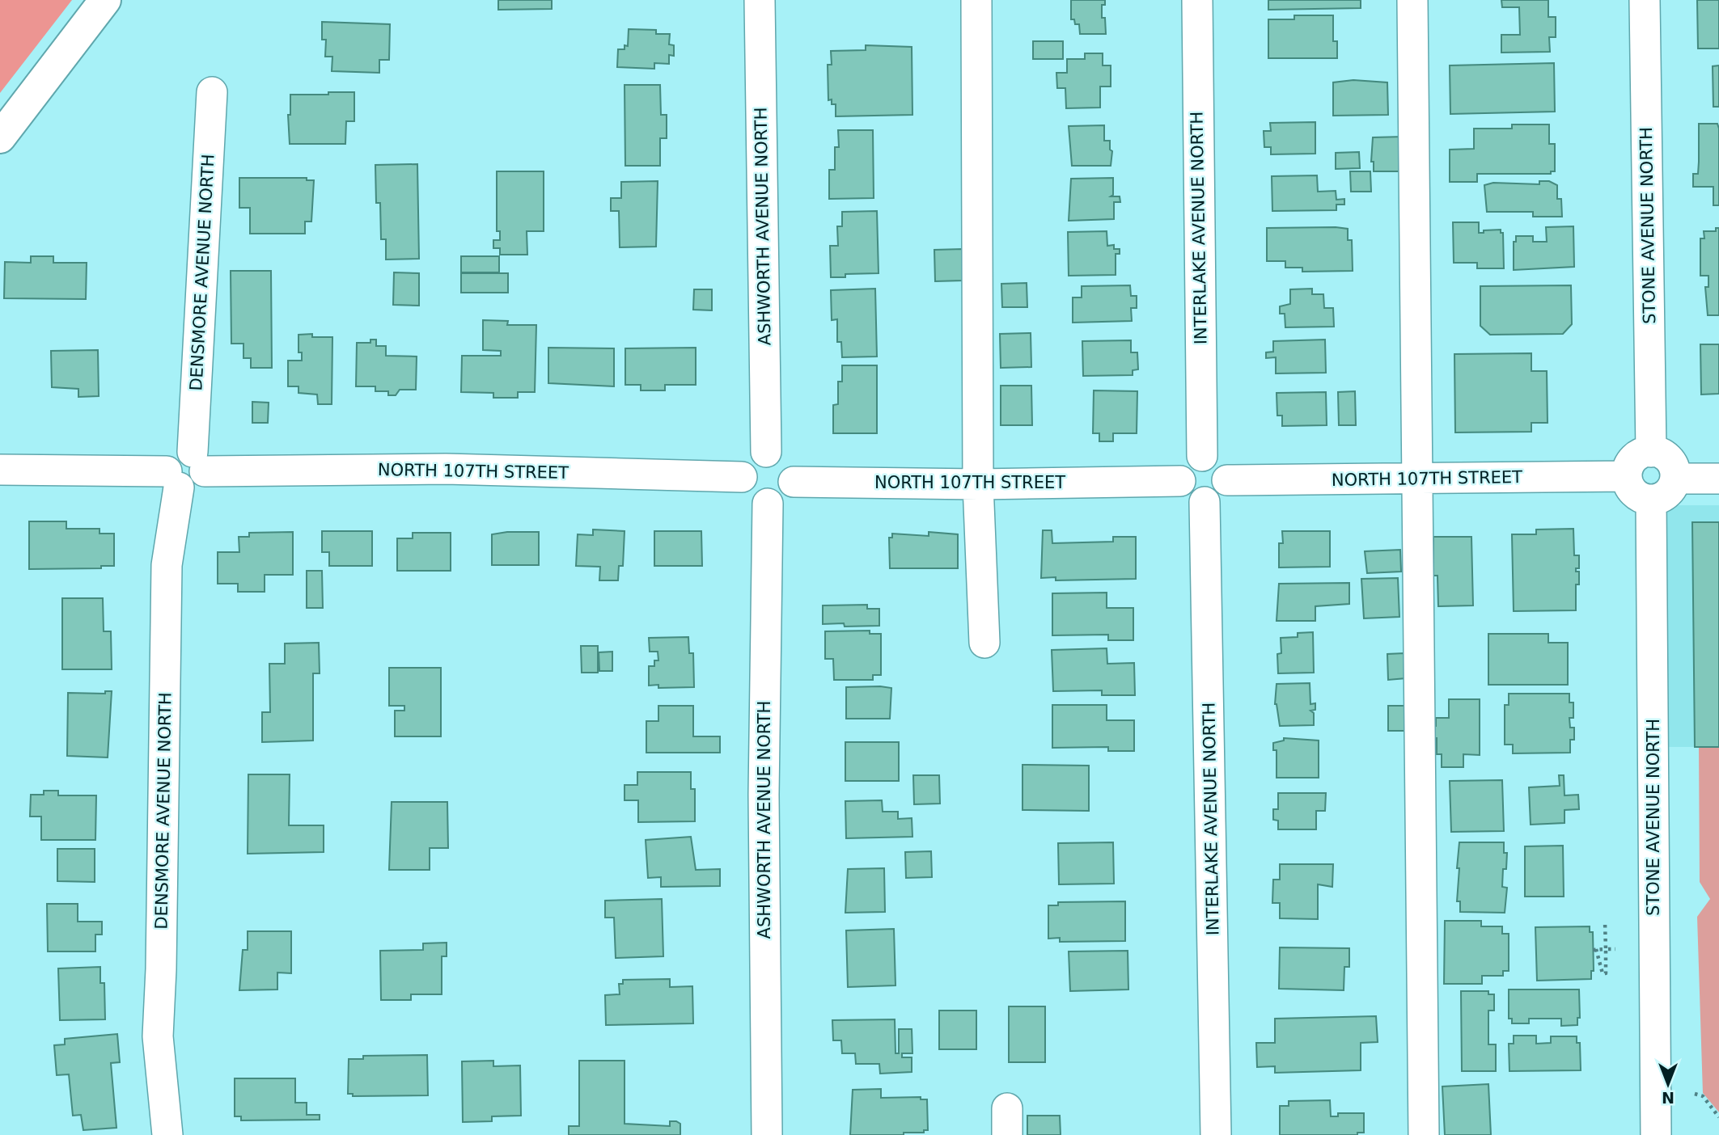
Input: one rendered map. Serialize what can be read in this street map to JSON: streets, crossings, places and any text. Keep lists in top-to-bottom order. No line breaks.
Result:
{"streets":{"street":["STONE AVENUE NORTH","ASHWORTH AVENUE NORTH","INTERLAKE AVENUE NORTH","DENSMORE AVENUE NORTH","NORTH 107TH STREET"]},"crossings":[["STONE AVENUE NORTH","NORTH 107TH STREET"],["ASHWORTH AVENUE NORTH","NORTH 107TH STREET"],["INTERLAKE AVENUE NORTH","NORTH 107TH STREET"],["DENSMORE AVENUE NORTH","NORTH 107TH STREET"]],"north":"bottom"}
